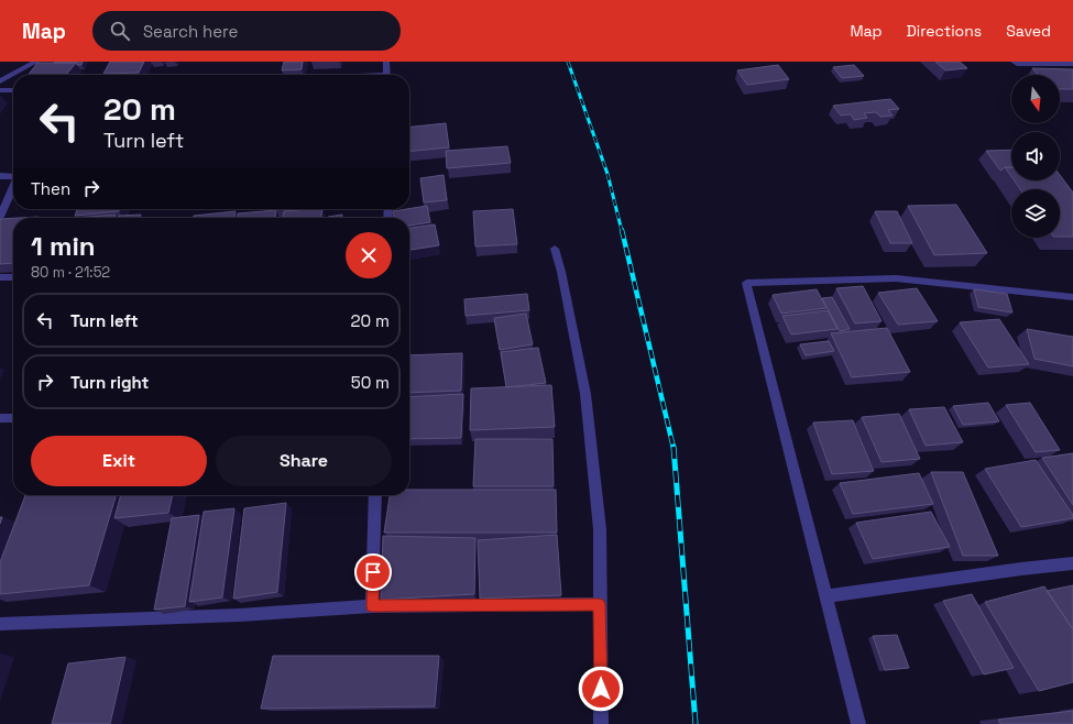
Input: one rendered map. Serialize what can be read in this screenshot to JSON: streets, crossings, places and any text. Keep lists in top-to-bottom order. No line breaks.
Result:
{"north":"bottom","page":{"header":"Map","search":"Search here","nav":["Map","Directions","Saved"],"turn":["20 m","Turn left"],"then":"Then","heading":["1 min","80 m · 21:52"],"list":[{"name":"Turn left","value":"20 m"},{"name":"Turn right","value":"50 m"}],"buttons":["Exit","Share"]}}
